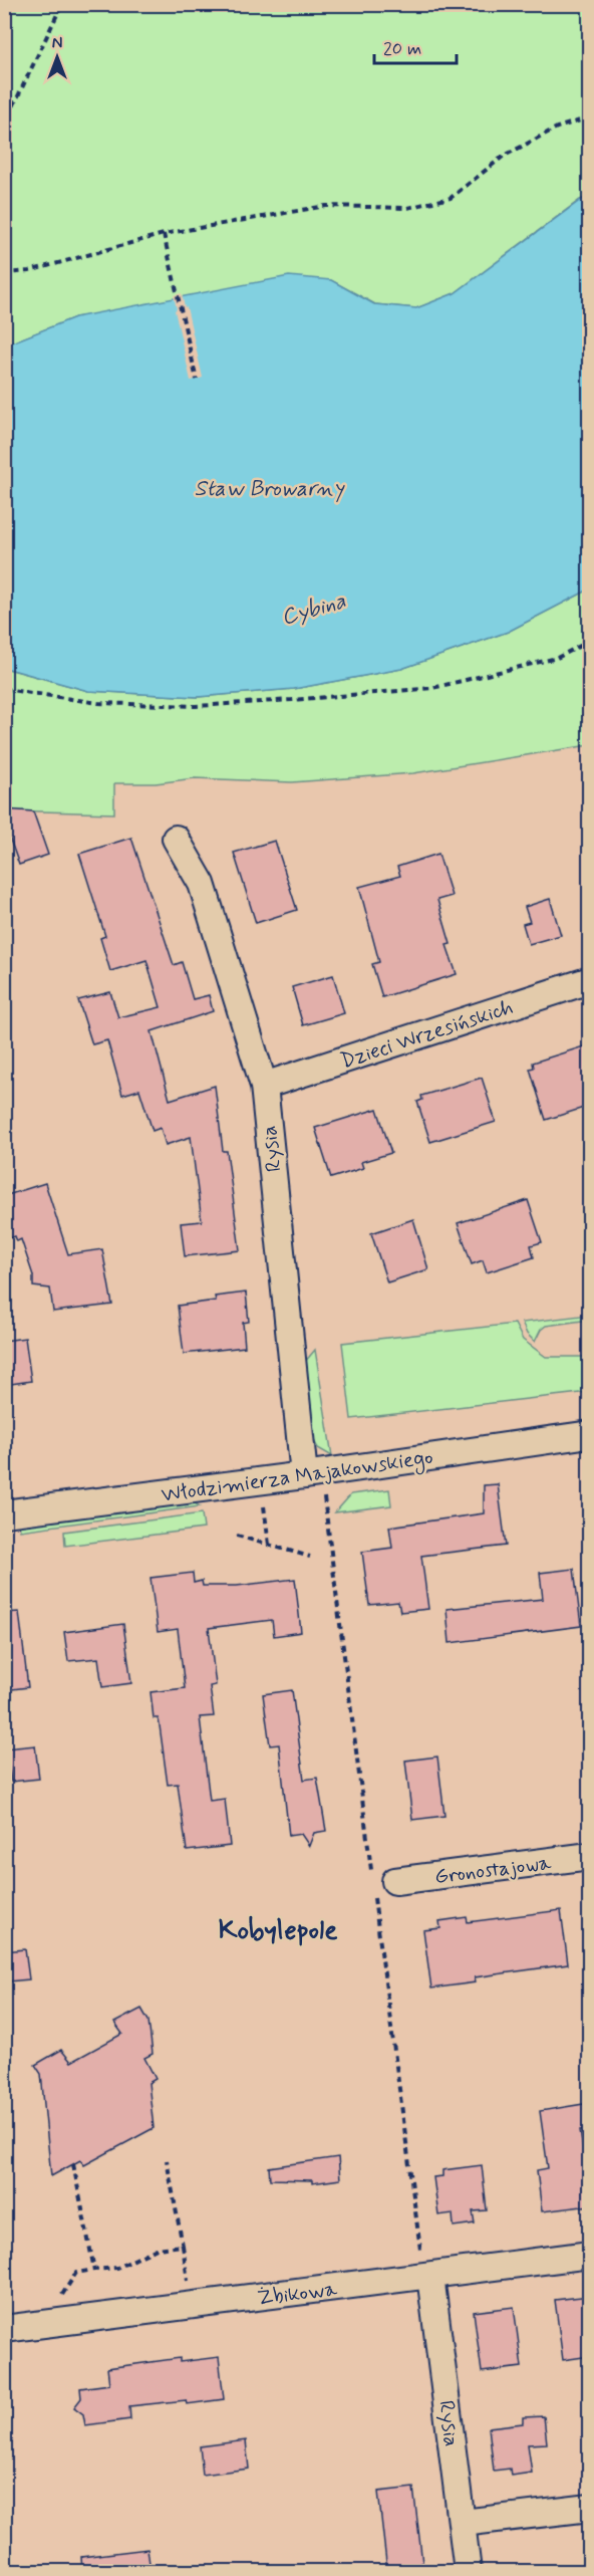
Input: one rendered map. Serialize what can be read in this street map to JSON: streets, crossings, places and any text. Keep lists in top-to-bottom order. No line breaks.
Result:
{"streets":{"street":["Dzieci Wrzesińskich","Rysia","Włodzimierza Majakowskiego","Gronostajowa","Żbikowa"]},"crossings":[["Dzieci Wrzesińskich","Rysia"],["Rysia","Włodzimierza Majakowskiego"],["Rysia","Żbikowa"]],"districts":["Kobylepole"],"water":["Staw Browarny","Cybina"],"scale_bar":"20 m","north":"top"}
